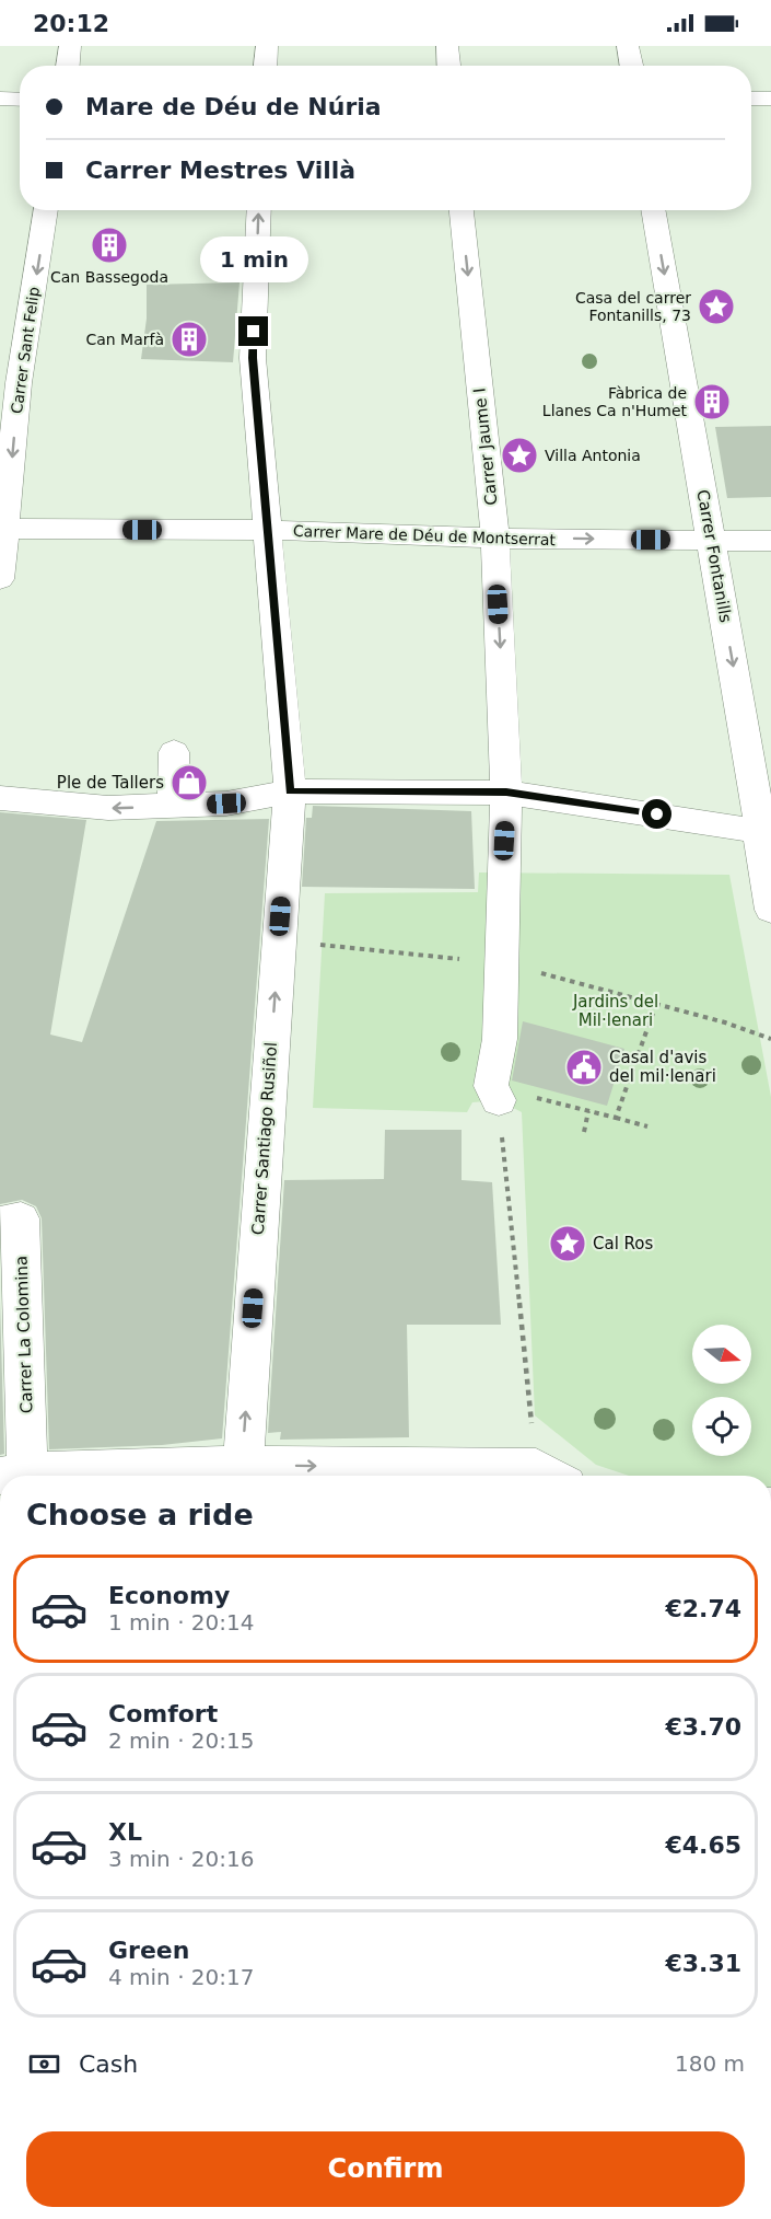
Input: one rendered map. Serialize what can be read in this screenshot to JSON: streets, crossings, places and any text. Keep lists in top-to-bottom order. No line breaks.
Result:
{"streets":{"street":["Carrer Sant Felip","Carrer Jaume I","Carrer Mare de Déu de Montserrat","Carrer Fontanills","Carrer Santiago Rusiñol","Carrer La Colomina"]},"crossings":[["Carrer Sant Felip","Carrer Mare de Déu de Montserrat"],["Carrer Jaume I","Carrer Mare de Déu de Montserrat"],["Carrer Mare de Déu de Montserrat","Carrer Fontanills"],["Carrer Mare de Déu de Montserrat","Carrer Santiago Rusiñol"]],"one_way":["Carrer Sant Felip","Carrer Jaume I","Carrer Fontanills","Carrer Santiago Rusiñol"],"parks":["Jardins del Mil·lenari"],"places":{"building":["Can Bassegoda","Can Marfà","Fàbrica de Llanes Ca n'Humet"],"place":["Casa del carrer Fontanills, 73","Villa Antonia","Cal Ros"],"shop":["Ple de Tallers"],"public building":["Casal d'avis del mil·lenari"]},"north":"right","page":{"status":"20:12","banner":["Mare de Déu de Núria","Carrer Mestres Villà"],"bubble":"1 min","heading":"Choose a ride","list":[{"name":"Economy","note":"1 min · 20:14","value":"€2.74"},{"name":"Comfort","note":"2 min · 20:15","value":"€3.70"},{"name":"XL","note":"3 min · 20:16","value":"€4.65"},{"name":"Green","note":"4 min · 20:17","value":"€3.31"}],"pay":["Cash","180 m"],"buttons":"Confirm"}}
